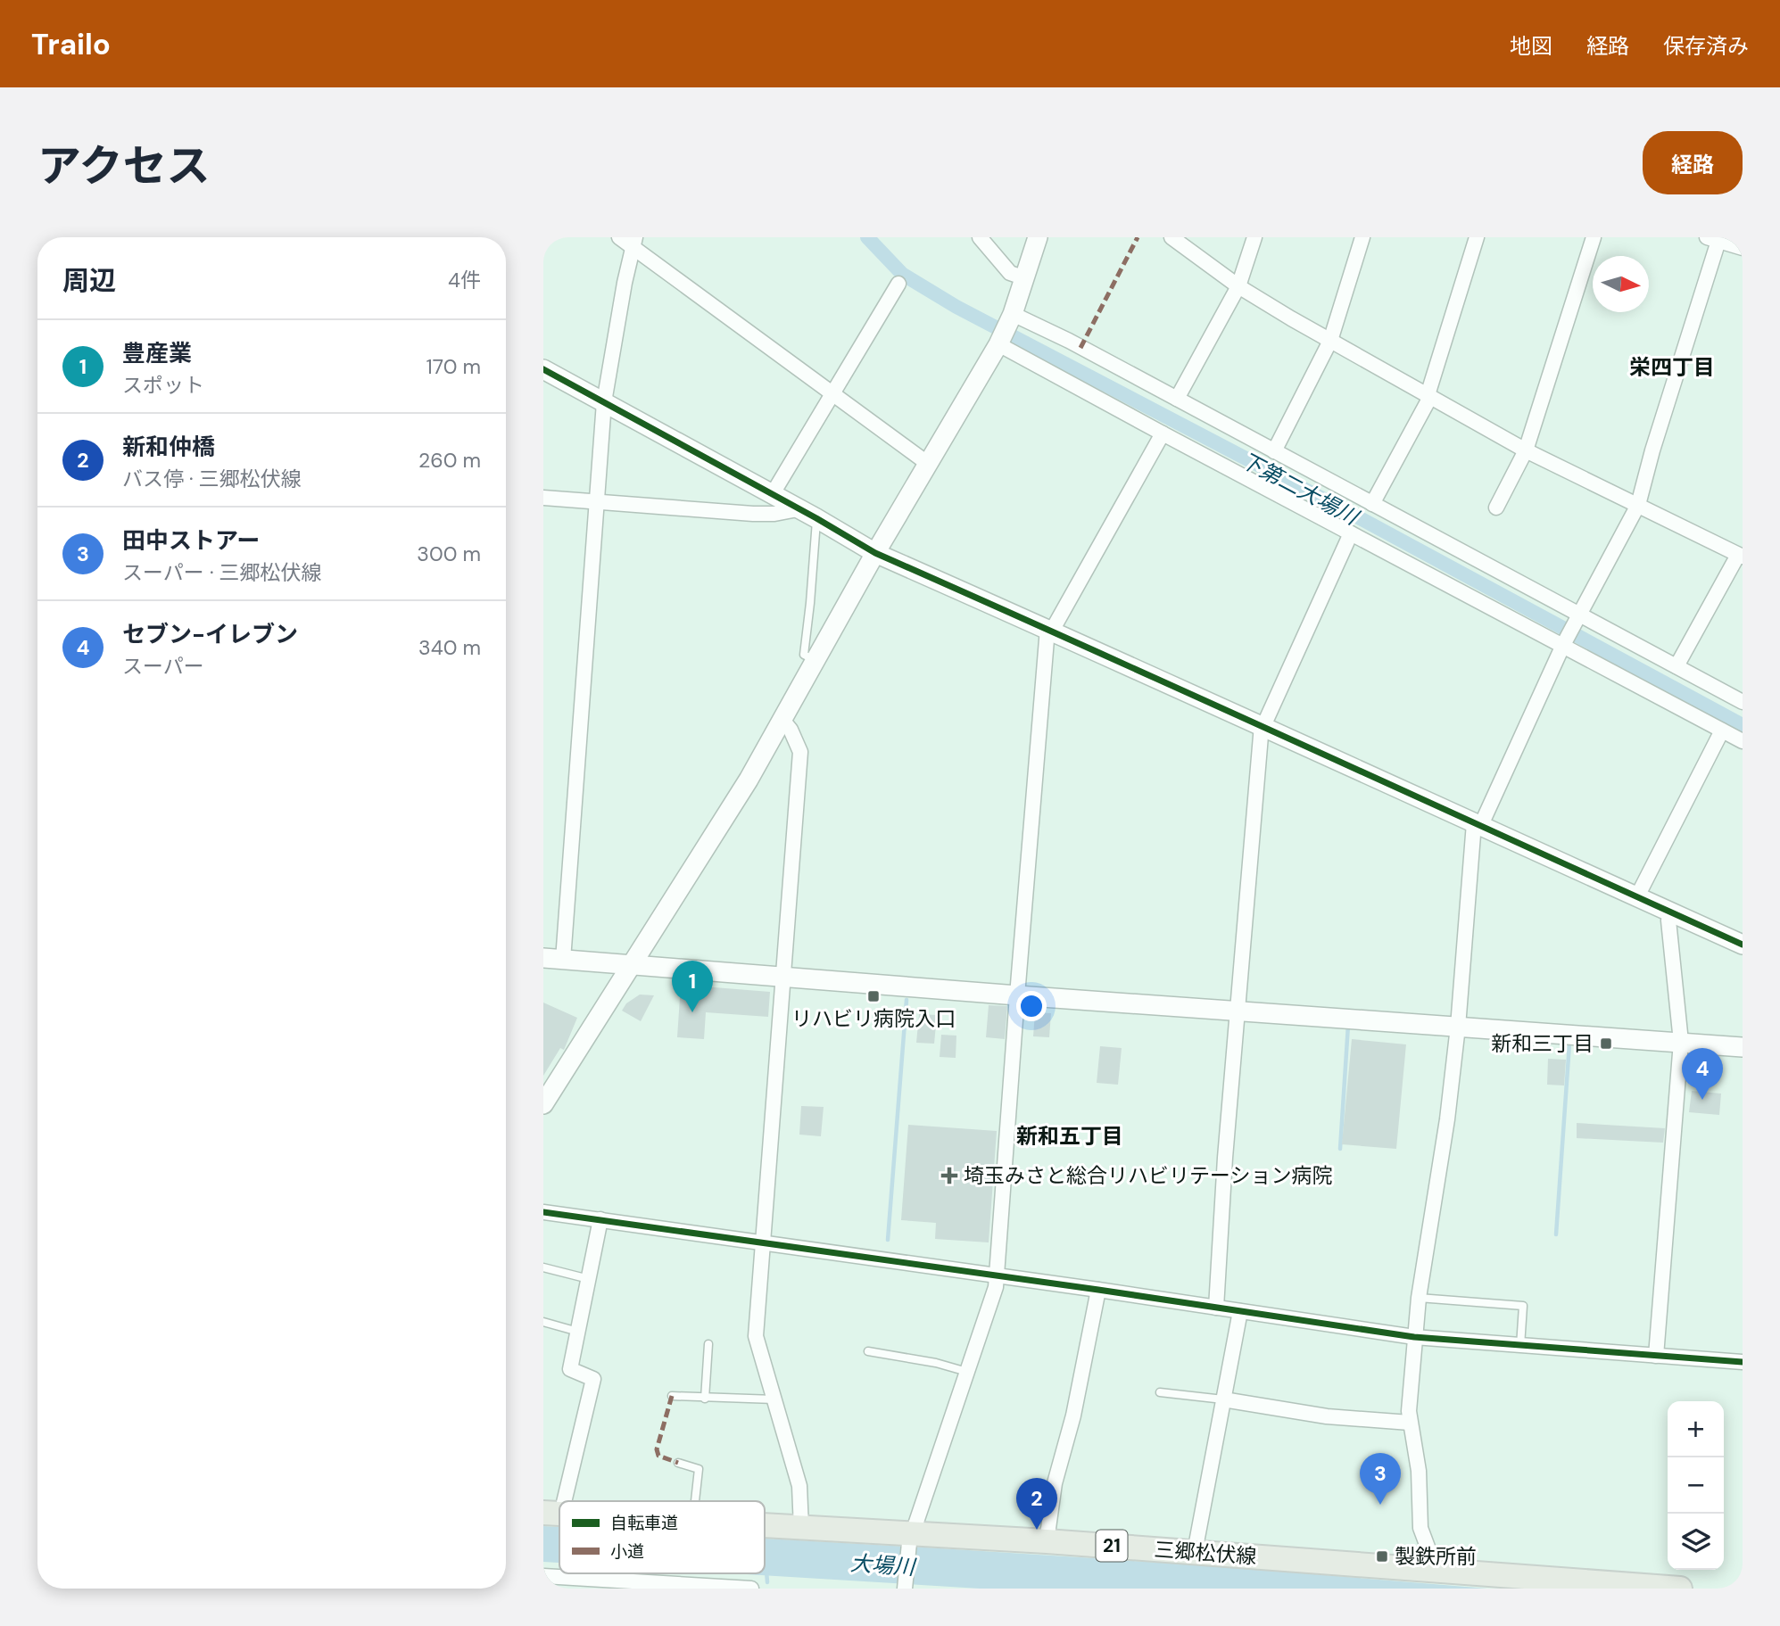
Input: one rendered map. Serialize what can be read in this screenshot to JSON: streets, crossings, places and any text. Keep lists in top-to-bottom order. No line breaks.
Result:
{"streets":{"main road":["21","三郷松伏線"]},"districts":["栄四丁目","新和五丁目"],"water":["下第二大場川","大場川"],"places":{"transit":["リハビリ病院入口","新和三丁目","製鉄所前"],"health":["埼玉みさと総合リハビリテーション病院"]},"legend":["自転車道","小道"],"north":"right","page":{"header":"Trailo","nav":["地図","経路","保存済み"],"title":"アクセス","buttons":"経路","heading":["周辺","4件"],"list":[{"mark":"1","name":"豊産業","note":"スポット","value":"170 m"},{"mark":"2","name":"新和仲橋","note":"バス停 · 三郷松伏線","value":"260 m"},{"mark":"3","name":"田中ストアー","note":"スーパー · 三郷松伏線","value":"300 m"},{"mark":"4","name":"セブン-イレブン","note":"スーパー","value":"340 m"}],"pins":["1","4","3","2"],"map_buttons":["+","−"]}}
